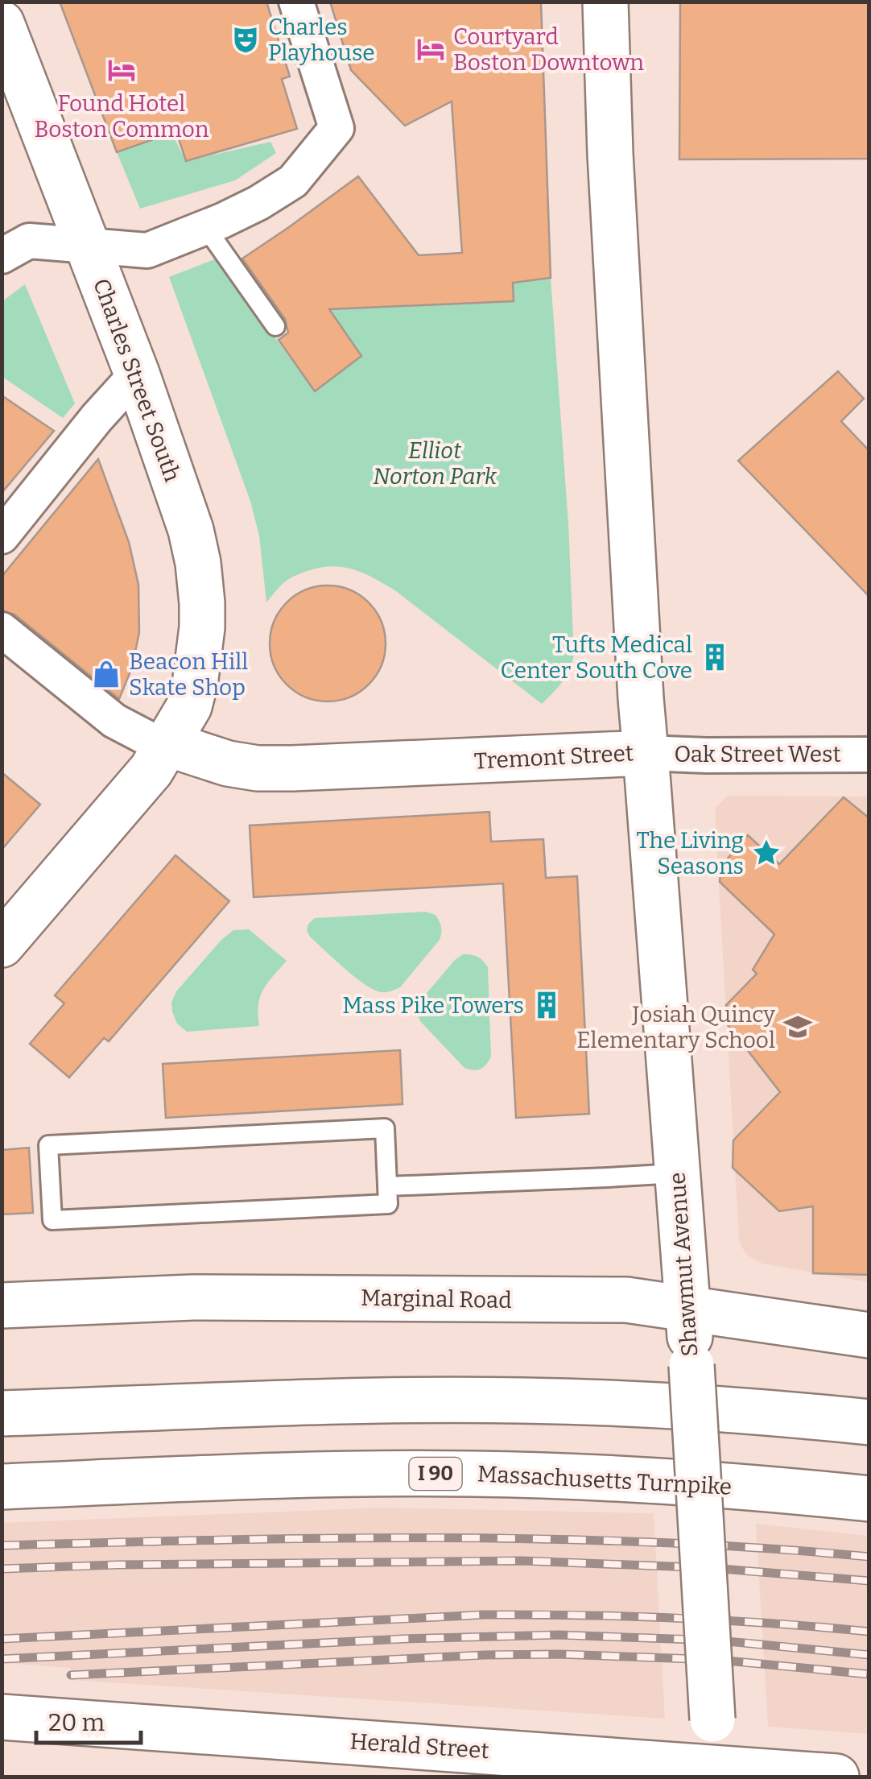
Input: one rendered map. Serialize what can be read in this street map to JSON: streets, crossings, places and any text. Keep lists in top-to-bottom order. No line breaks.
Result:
{"streets":{"main road":["Charles Street South","Tremont Street","Shawmut Avenue","Marginal Road","I 90","Massachusetts Turnpike","Herald Street"],"street":["Oak Street West"]},"crossings":[["Charles Street South","Tremont Street"],["Oak Street West","Tremont Street"],["Oak Street West","Shawmut Avenue"],["Tremont Street","Shawmut Avenue"],["Shawmut Avenue","Marginal Road"],["Shawmut Avenue","Herald Street"]],"parks":["Elliot Norton Park"],"places":{"theatre":["Charles Playhouse"],"hotel":["Courtyard Boston Downtown","Found Hotel Boston Common"],"building":["Tufts Medical Center South Cove","Mass Pike Towers"],"shop":["Beacon Hill Skate Shop"],"place":["The Living Seasons"],"school or university":["Josiah Quincy Elementary School"]},"scale_bar":"20 m"}
